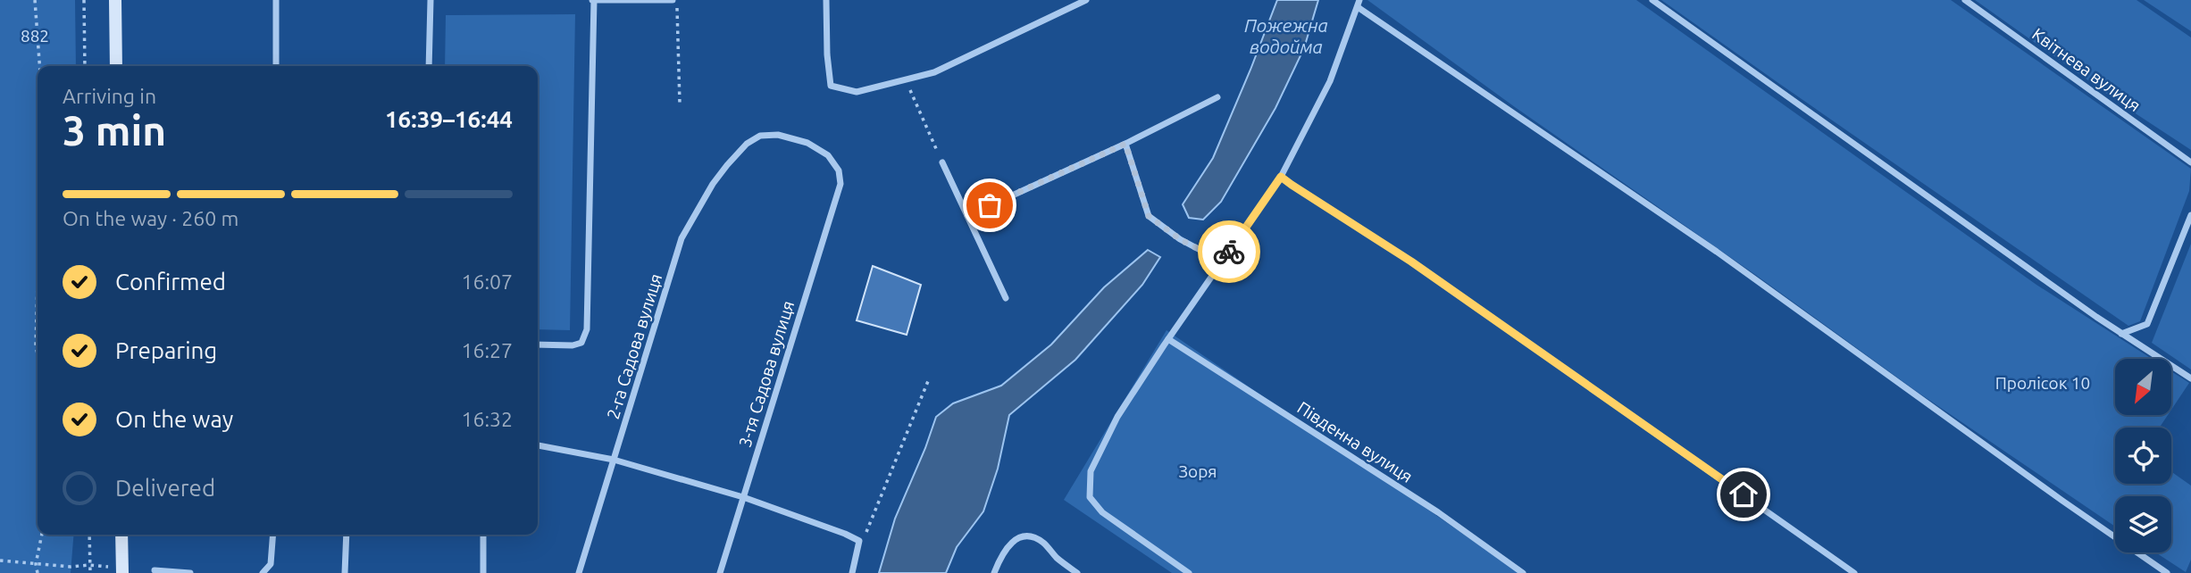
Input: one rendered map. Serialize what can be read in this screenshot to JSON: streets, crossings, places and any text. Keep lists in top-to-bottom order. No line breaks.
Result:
{"streets":{"street":["Квітнева вулиця","2-га Садова вулиця","3-тя Садова вулиця","Південна вулиця"]},"crossings":[["2-га Садова вулиця","3-тя Садова вулиця"]],"water":["Пожежна водойма"],"parks":["882","Пролісок 10","Зоря"],"north":"bottom left","page":{"heading":["3 min","Arriving in","16:39–16:44"],"bar":"On the way · 260 m","list":[["Confirmed","16:07"],["Preparing","16:27"],["On the way","16:32"],"Delivered"]}}
